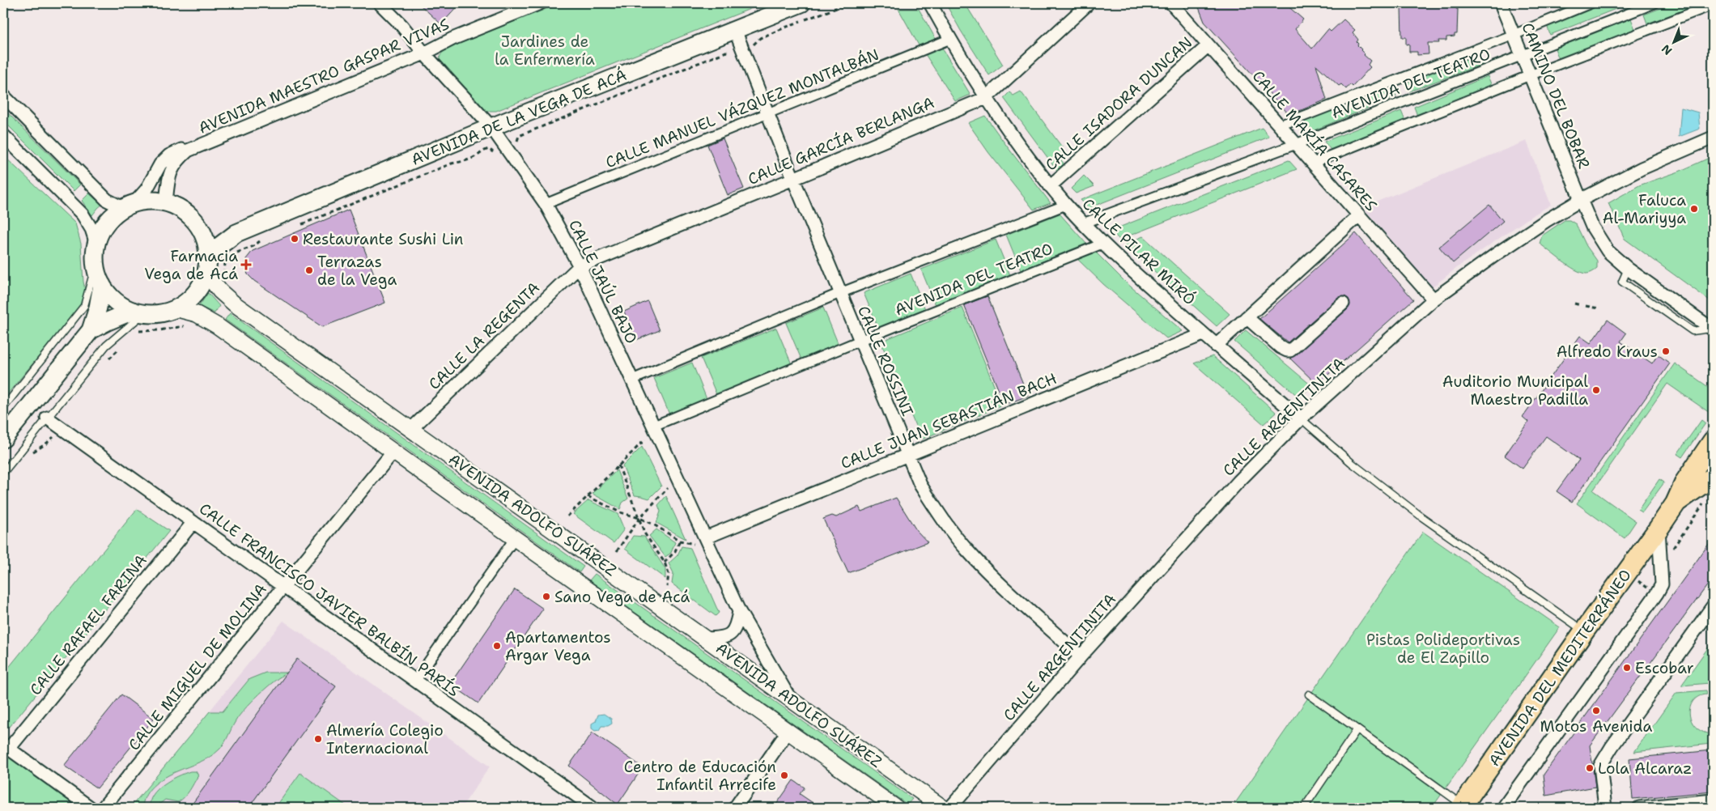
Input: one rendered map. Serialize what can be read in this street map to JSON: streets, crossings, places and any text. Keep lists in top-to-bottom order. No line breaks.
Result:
{"streets":{"main road":["AVENIDA DE LA VEGA DE ACÁ","AVENIDA DEL MEDITERRÁNEO"],"street":["AVENIDA MAESTRO GASPAR VIVAS","AVENIDA DEL TEATRO","CAMINO DEL BOBAR","CALLE ISADORA DUNCAN","CALLE MANUEL VÁZQUEZ MONTALBÁN","CALLE GARCÍA BERLANGA","CALLE MARÍA CASARES","CALLE PILAR MIRÓ","CALLE JAÚL BAJO","CALLE LA REGENTA","CALLE ROSSINI","CALLE ARGENTINITA","CALLE JUAN SEBASTIÁN BACH","AVENIDA ADOLFO SUÁREZ","CALLE FRANCISCO JAVIER BALBÍN PARÍS","CALLE RAFAEL FARINA","CALLE MIGUEL DE MOLINA"]},"crossings":[["AVENIDA MAESTRO GASPAR VIVAS","AVENIDA DE LA VEGA DE ACÁ"],["AVENIDA MAESTRO GASPAR VIVAS","CALLE JAÚL BAJO"],["AVENIDA MAESTRO GASPAR VIVAS","AVENIDA ADOLFO SUÁREZ"],["AVENIDA DEL TEATRO","CAMINO DEL BOBAR"],["AVENIDA DEL TEATRO","CALLE MARÍA CASARES"],["AVENIDA DEL TEATRO","CALLE PILAR MIRÓ"],["AVENIDA DEL TEATRO","CALLE JAÚL BAJO"],["AVENIDA DEL TEATRO","CALLE ROSSINI"],["CAMINO DEL BOBAR","CALLE ARGENTINITA"],["CALLE ISADORA DUNCAN","CALLE MARÍA CASARES"],["CALLE ISADORA DUNCAN","CALLE PILAR MIRÓ"],["CALLE MANUEL VÁZQUEZ MONTALBÁN","CALLE PILAR MIRÓ"],["CALLE MANUEL VÁZQUEZ MONTALBÁN","CALLE JAÚL BAJO"],["CALLE MANUEL VÁZQUEZ MONTALBÁN","CALLE ROSSINI"],["AVENIDA DE LA VEGA DE ACÁ","CALLE JAÚL BAJO"],["AVENIDA DE LA VEGA DE ACÁ","CALLE ROSSINI"],["AVENIDA DE LA VEGA DE ACÁ","AVENIDA ADOLFO SUÁREZ"],["CALLE GARCÍA BERLANGA","CALLE PILAR MIRÓ"],["CALLE GARCÍA BERLANGA","CALLE JAÚL BAJO"],["CALLE GARCÍA BERLANGA","CALLE LA REGENTA"],["CALLE GARCÍA BERLANGA","CALLE ROSSINI"],["CALLE MARÍA CASARES","CALLE ARGENTINITA"],["CALLE PILAR MIRÓ","CALLE ARGENTINITA"],["CALLE PILAR MIRÓ","CALLE JUAN SEBASTIÁN BACH"],["CALLE JAÚL BAJO","CALLE LA REGENTA"],["CALLE JAÚL BAJO","CALLE JUAN SEBASTIÁN BACH"],["CALLE JAÚL BAJO","AVENIDA ADOLFO SUÁREZ"],["CALLE LA REGENTA","AVENIDA ADOLFO SUÁREZ"],["CALLE ROSSINI","CALLE ARGENTINITA"],["CALLE ROSSINI","CALLE JUAN SEBASTIÁN BACH"],["AVENIDA ADOLFO SUÁREZ","CALLE MIGUEL DE MOLINA"],["CALLE FRANCISCO JAVIER BALBÍN PARÍS","CALLE RAFAEL FARINA"],["CALLE FRANCISCO JAVIER BALBÍN PARÍS","CALLE MIGUEL DE MOLINA"]],"parks":["Jardines de la Enfermería","Pistas Polideportivas de El Zapillo"],"places":{"other":["Faluca Al-Mariyya","Restaurante Sushi Lin","Terrazas de la Vega","Alfredo Kraus","Auditorio Municipal Maestro Padilla","Sano Vega de Acá","Apartamentos Argar Vega","Escobar","Motos Avenida","Almería Colegio Internacional","Lola Alcaraz","Centro de Educación Infantil Arrecife"],"health":["Farmacia Vega de Acá"]},"north":"bottom left"}
